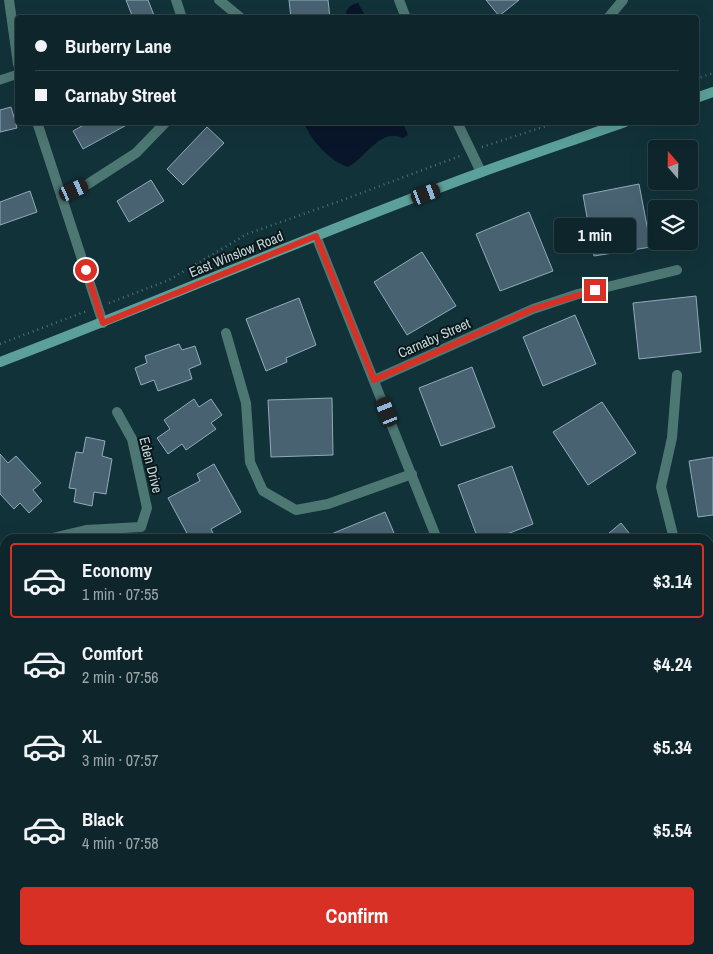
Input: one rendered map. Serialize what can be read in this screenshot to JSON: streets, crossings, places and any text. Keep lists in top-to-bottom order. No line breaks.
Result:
{"streets":{"main road":["East Winslow Road"],"street":["Carnaby Street","Eden Drive"]},"north":"top","page":{"banner":["Burberry Lane","Carnaby Street"],"bubble":"1 min","list":[{"name":"Economy","note":"1 min · 07:55","value":"$3.14"},{"name":"Comfort","note":"2 min · 07:56","value":"$4.24"},{"name":"XL","note":"3 min · 07:57","value":"$5.34"},{"name":"Black","note":"4 min · 07:58","value":"$5.54"}],"buttons":"Confirm"}}
